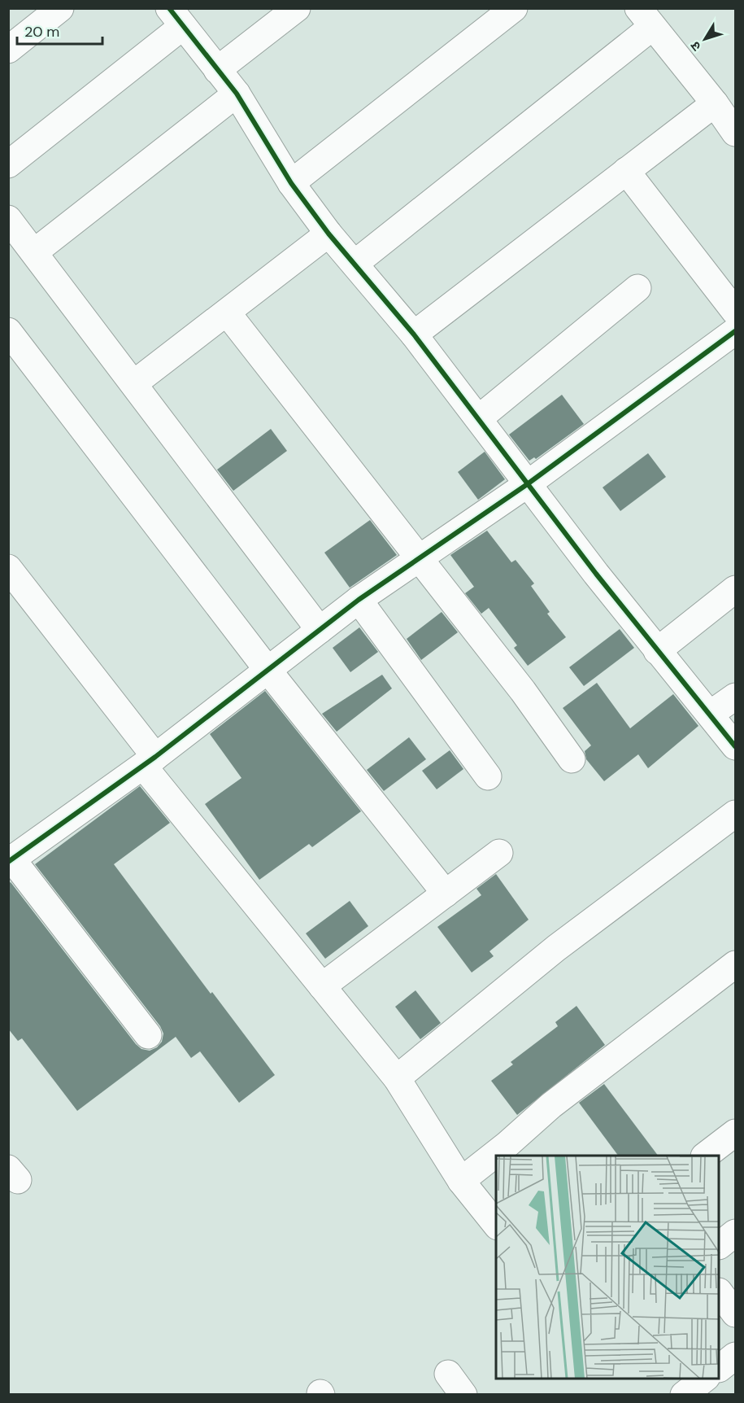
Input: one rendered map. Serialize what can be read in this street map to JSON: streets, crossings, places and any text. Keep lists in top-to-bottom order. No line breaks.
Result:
{"scale_bar":"20 m","north":"bottom left"}
